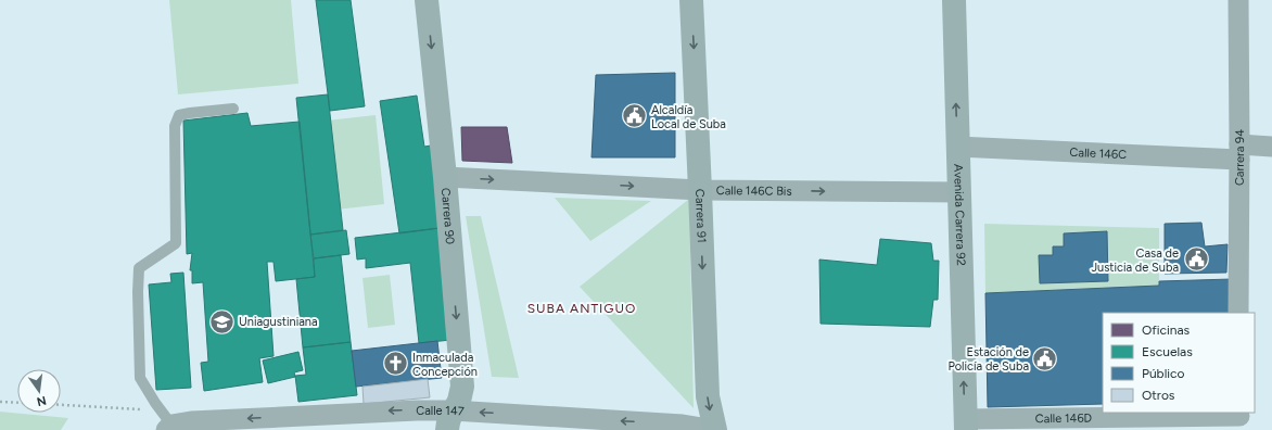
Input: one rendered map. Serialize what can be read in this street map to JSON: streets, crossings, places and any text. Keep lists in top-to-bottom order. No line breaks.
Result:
{"streets":{"street":["Calle 146C","Carrera 94","Calle 146C Bis","Carrera 91","Avenida Carrera 92","Carrera 90","Calle 147","Calle 146D"]},"crossings":[["Calle 146C","Carrera 94"],["Calle 146C","Avenida Carrera 92"],["Calle 146C Bis","Carrera 91"],["Calle 146C Bis","Avenida Carrera 92"],["Calle 146C Bis","Carrera 90"],["Carrera 91","Calle 147"],["Avenida Carrera 92","Calle 146D"],["Carrera 90","Calle 147"]],"one_way":["Calle 146C Bis","Carrera 91","Avenida Carrera 92","Carrera 90","Calle 147"],"districts":["SUBA ANTIGUO"],"places":{"public building":["Alcaldía Local de Suba","Casa de Justicia de Suba","Estación de Policía de Suba"],"school or university":["Uniagustiniana"],"church":["Inmaculada Concepción"]},"legend":["Oficinas","Escuelas","Público","Otros"],"north":"bottom"}
